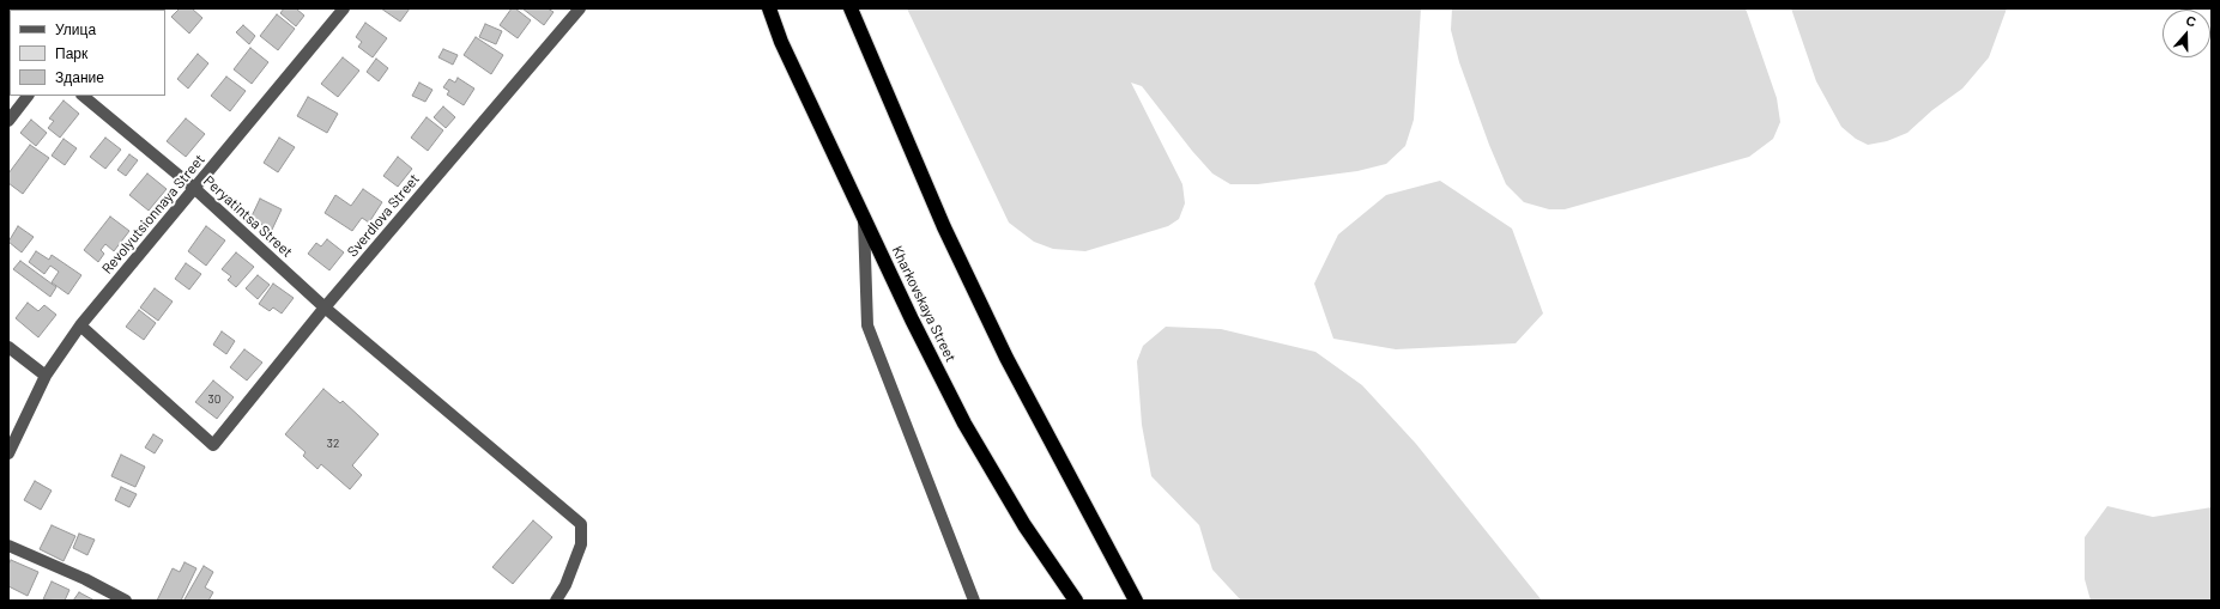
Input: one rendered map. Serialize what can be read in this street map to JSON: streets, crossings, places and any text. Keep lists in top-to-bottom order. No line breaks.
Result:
{"streets":{"highway":["Kharkovskaya Street"],"street":["Revolyutsionnaya Street","Sverdlova Street","Peryatintsa Street"]},"crossings":[["Revolyutsionnaya Street","Sverdlova Street"],["Revolyutsionnaya Street","Peryatintsa Street"],["Sverdlova Street","Peryatintsa Street"]],"house_numbers":["30","32"],"legend":["Улица","Парк","Здание"],"north":"top"}
